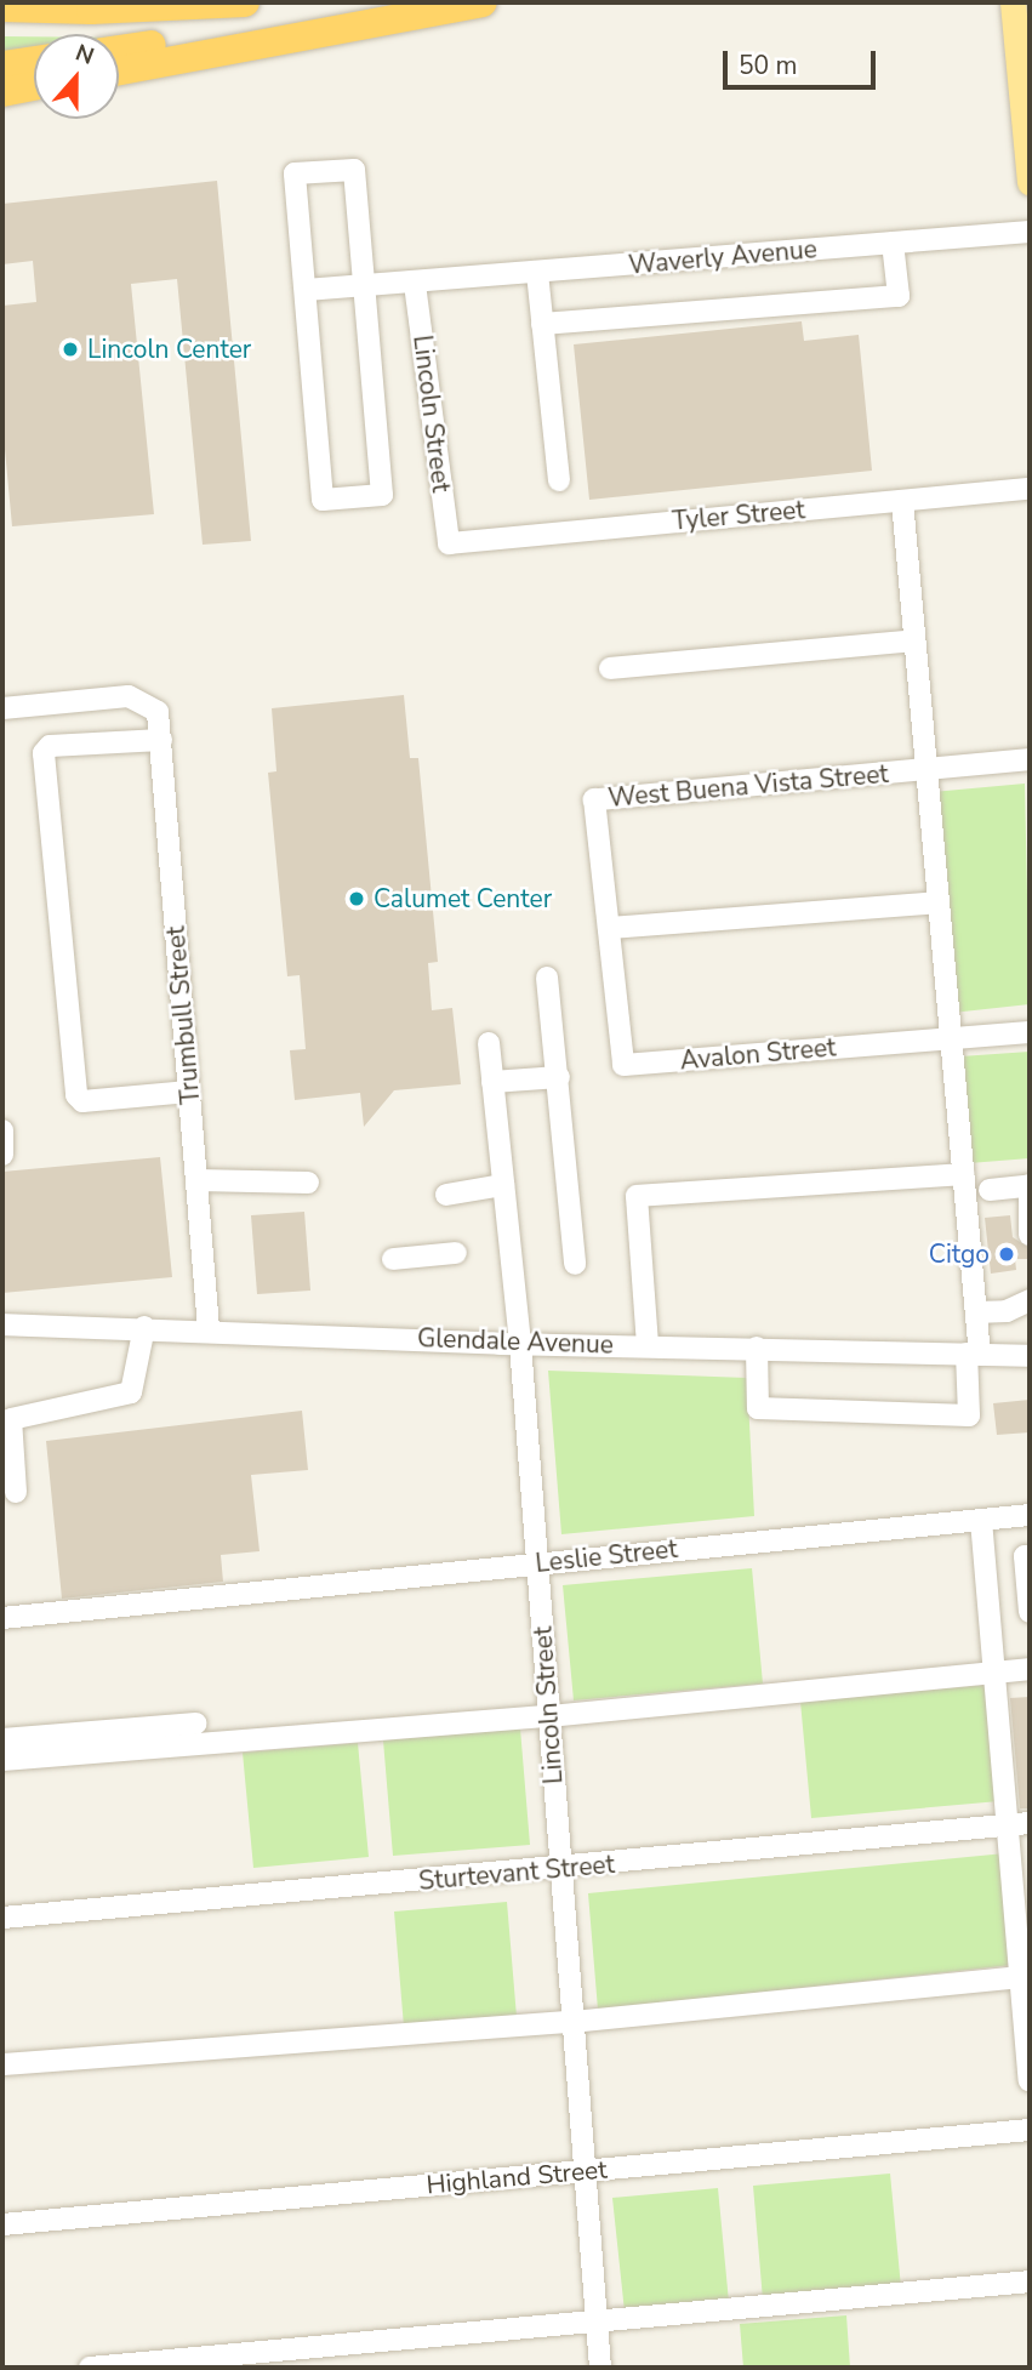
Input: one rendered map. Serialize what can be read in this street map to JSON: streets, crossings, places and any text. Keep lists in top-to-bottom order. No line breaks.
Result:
{"streets":{"street":["Waverly Avenue","Lincoln Street","Tyler Street","West Buena Vista Street","Trumbull Street","Avalon Street","Glendale Avenue","Leslie Street","Sturtevant Street","Highland Street"]},"crossings":[["Waverly Avenue","Lincoln Street"],["Lincoln Street","Tyler Street"],["Lincoln Street","Glendale Avenue"],["Lincoln Street","Leslie Street"],["Lincoln Street","Sturtevant Street"],["Lincoln Street","Highland Street"],["West Buena Vista Street","Avalon Street"],["Trumbull Street","Glendale Avenue"]],"places":["Lincoln Center","Calumet Center","Citgo"],"scale_bar":"50 m","north":"top"}
